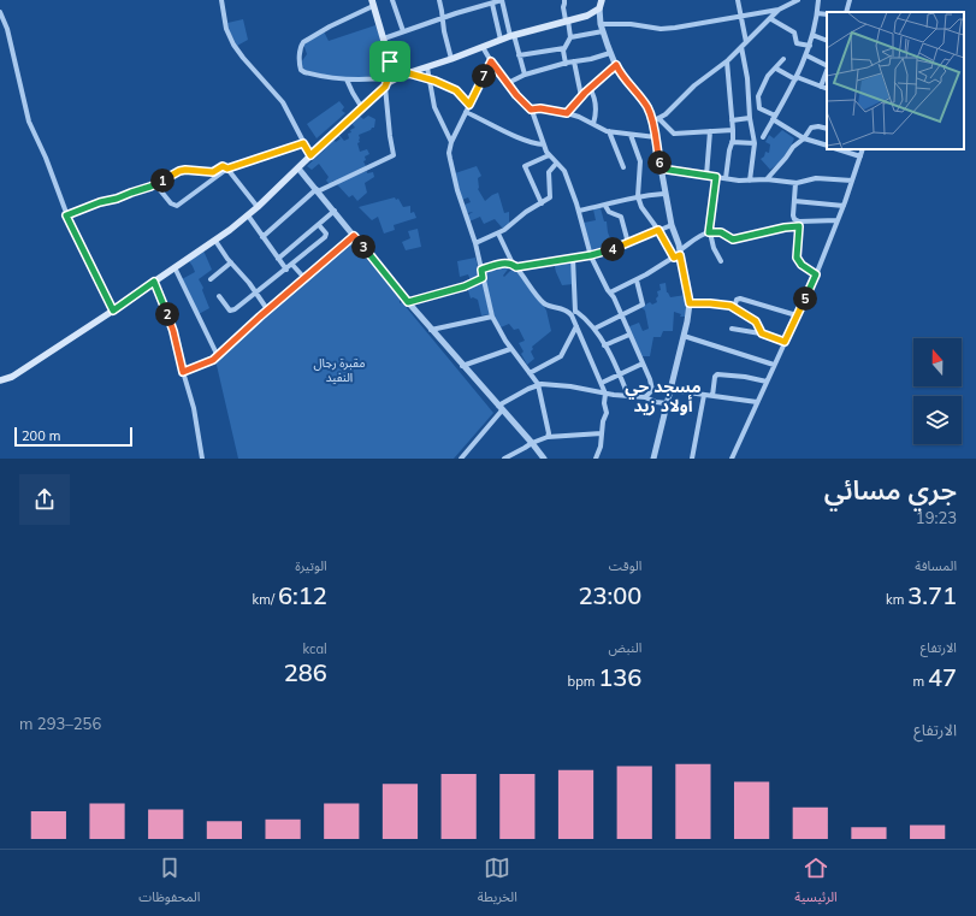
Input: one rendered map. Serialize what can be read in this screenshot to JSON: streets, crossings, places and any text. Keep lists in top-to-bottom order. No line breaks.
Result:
{"districts":["مسجد حي أولاد زيد"],"parks":["مقبرة رجال النفيد"],"scale_bar":"200 m","north":"top","page":{"pins":["7","6","1","3","4","5","2"],"scale":"200 m","heading":["جري مسائي","19:23"],"stats":[["المسافة","3.71 km"],["الوقت","23:00"],["الوتيرة","6:12 /km"],["الارتفاع","47 m"],["النبض","136 bpm"],["kcal","286"]],"chart":["الارتفاع","256–293 m"],"tabs":["الرئيسية","الخريطة","المحفوظات"]}}
